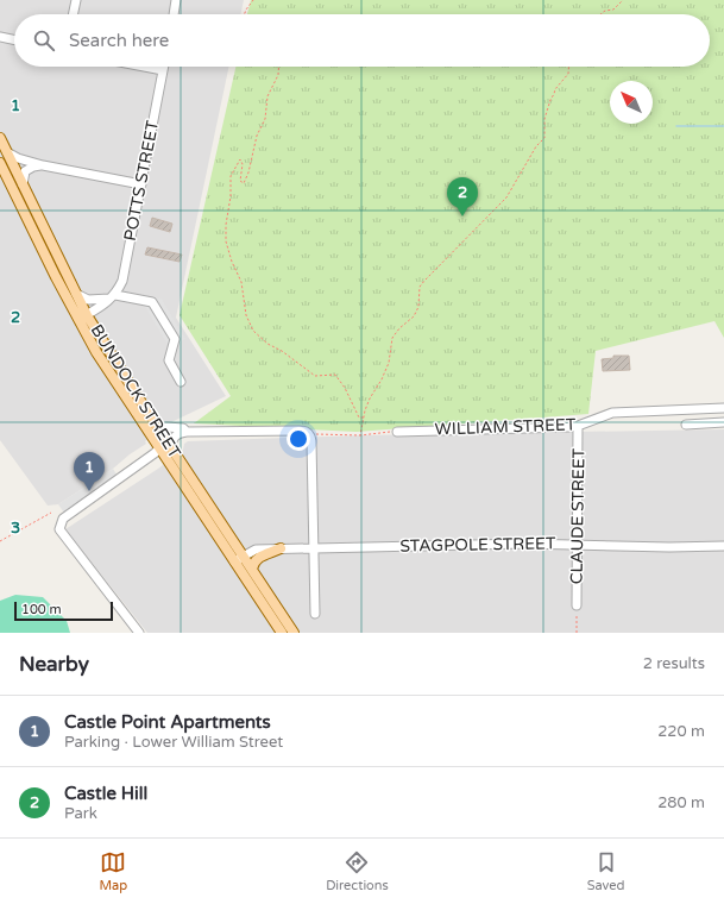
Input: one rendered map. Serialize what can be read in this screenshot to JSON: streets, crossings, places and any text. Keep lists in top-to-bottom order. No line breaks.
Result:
{"streets":{"main road":["BUNDOCK STREET"],"street":["POTTS STREET","WILLIAM STREET","CLAUDE STREET","STAGPOLE STREET"]},"crossings":[["BUNDOCK STREET","STAGPOLE STREET"],["WILLIAM STREET","CLAUDE STREET"],["CLAUDE STREET","STAGPOLE STREET"]],"scale_bar":"100 m","north":"top left","page":{"search":"Search here","pins":["2","1"],"scale":"100 m","heading":["Nearby","2 results"],"list":[{"mark":"1","name":"Castle Point Apartments","note":"Parking · Lower William Street","value":"220 m"},{"mark":"2","name":"Castle Hill","note":"Park","value":"280 m"}],"nav":["Map","Directions","Saved"]},"grid":{"rows":["1","2","3"]}}
